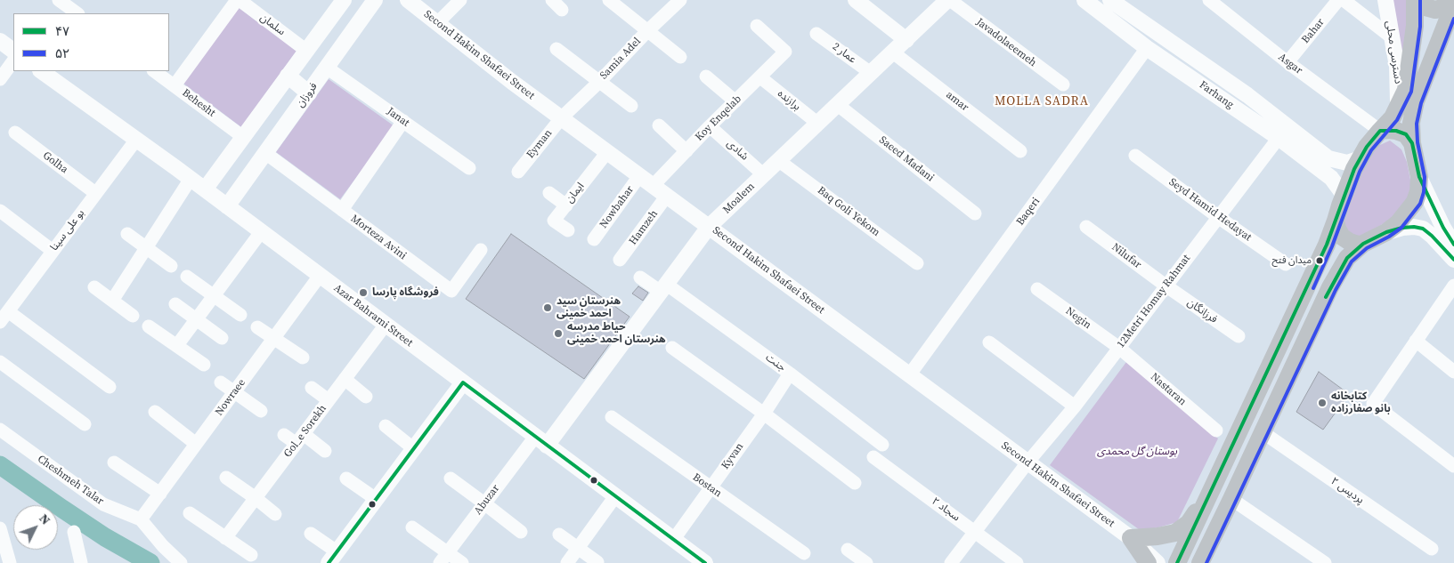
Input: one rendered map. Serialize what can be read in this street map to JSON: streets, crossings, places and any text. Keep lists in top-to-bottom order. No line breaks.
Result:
{"streets":{"street":["سلمان","Bahar","Javadolaeemeh","دسترسی محلی","عمار 2","Second Hakim Shafaei Street","Samia Adel","Asgar","فروزان","Farhang","برازنده","amar","Behesht","Janat","Koy Enqelab","Eyman","شادی","Saeed Madani","Golha","ایمان","Moalem","Nowbahar","Seyd Hamid Hedayat","Baq Goli Yekom","Baqeri","Hamzeh","بو علی سینا","Morteza Avini","Nilufar","12Metri Homay Rahmat","فرزانگان","Azar Bahrami Street","Negin","جنت","Nastaran","Nowraee","Gol_e Sorekh","Kyvan","Cheshmeh Talar","Bostan","پردیس ۲","Abuzar","سجاد ۲"]},"crossings":[["Bahar","Asgar"],["Javadolaeemeh","Moalem"],["عمار 2","Moalem"],["Second Hakim Shafaei Street","Samia Adel"],["Second Hakim Shafaei Street","Koy Enqelab"],["Second Hakim Shafaei Street","Eyman"],["Second Hakim Shafaei Street","ایمان"],["Second Hakim Shafaei Street","Moalem"],["Second Hakim Shafaei Street","Nowbahar"],["Second Hakim Shafaei Street","Baqeri"],["Second Hakim Shafaei Street","Hamzeh"],["Second Hakim Shafaei Street","12Metri Homay Rahmat"],["Samia Adel","Eyman"],["فروزان","Janat"],["فروزان","Morteza Avini"],["فروزان","Azar Bahrami Street"],["Farhang","Baqeri"],["Farhang","12Metri Homay Rahmat"],["برازنده","Koy Enqelab"],["برازنده","Moalem"],["amar","Moalem"],["Koy Enqelab","شادی"],["شادی","Moalem"],["Saeed Madani","Moalem"],["Golha","بو علی سینا"],["Moalem","Baq Goli Yekom"],["Moalem","Azar Bahrami Street"],["Moalem","جنت"],["Moalem","Abuzar"],["Seyd Hamid Hedayat","12Metri Homay Rahmat"],["بو علی سینا","Azar Bahrami Street"],["Nilufar","12Metri Homay Rahmat"],["Nilufar","فرزانگان"],["12Metri Homay Rahmat","فرزانگان"],["12Metri Homay Rahmat","Negin"],["12Metri Homay Rahmat","Nastaran"],["12Metri Homay Rahmat","سجاد ۲"],["Azar Bahrami Street","Nowraee"],["Azar Bahrami Street","Gol_e Sorekh"],["Azar Bahrami Street","Kyvan"],["Azar Bahrami Street","Abuzar"],["Negin","Nastaran"],["جنت","Kyvan"],["Nowraee","Cheshmeh Talar"],["Kyvan","Bostan"]],"districts":["MOLLA SADRA"],"parks":["بوستان گل محمدی"],"places":["میدان فتح","فروشگاه پارسا","هنرستان سید احمد خمینی","حیاط مدرسه هنرستان احمد خمینی","کتابخانه بانو صفارزاده"],"lines":["transit line ۵۲","transit line ۴۷"],"legend":["۴۷","۵۲"],"north":"top right"}
